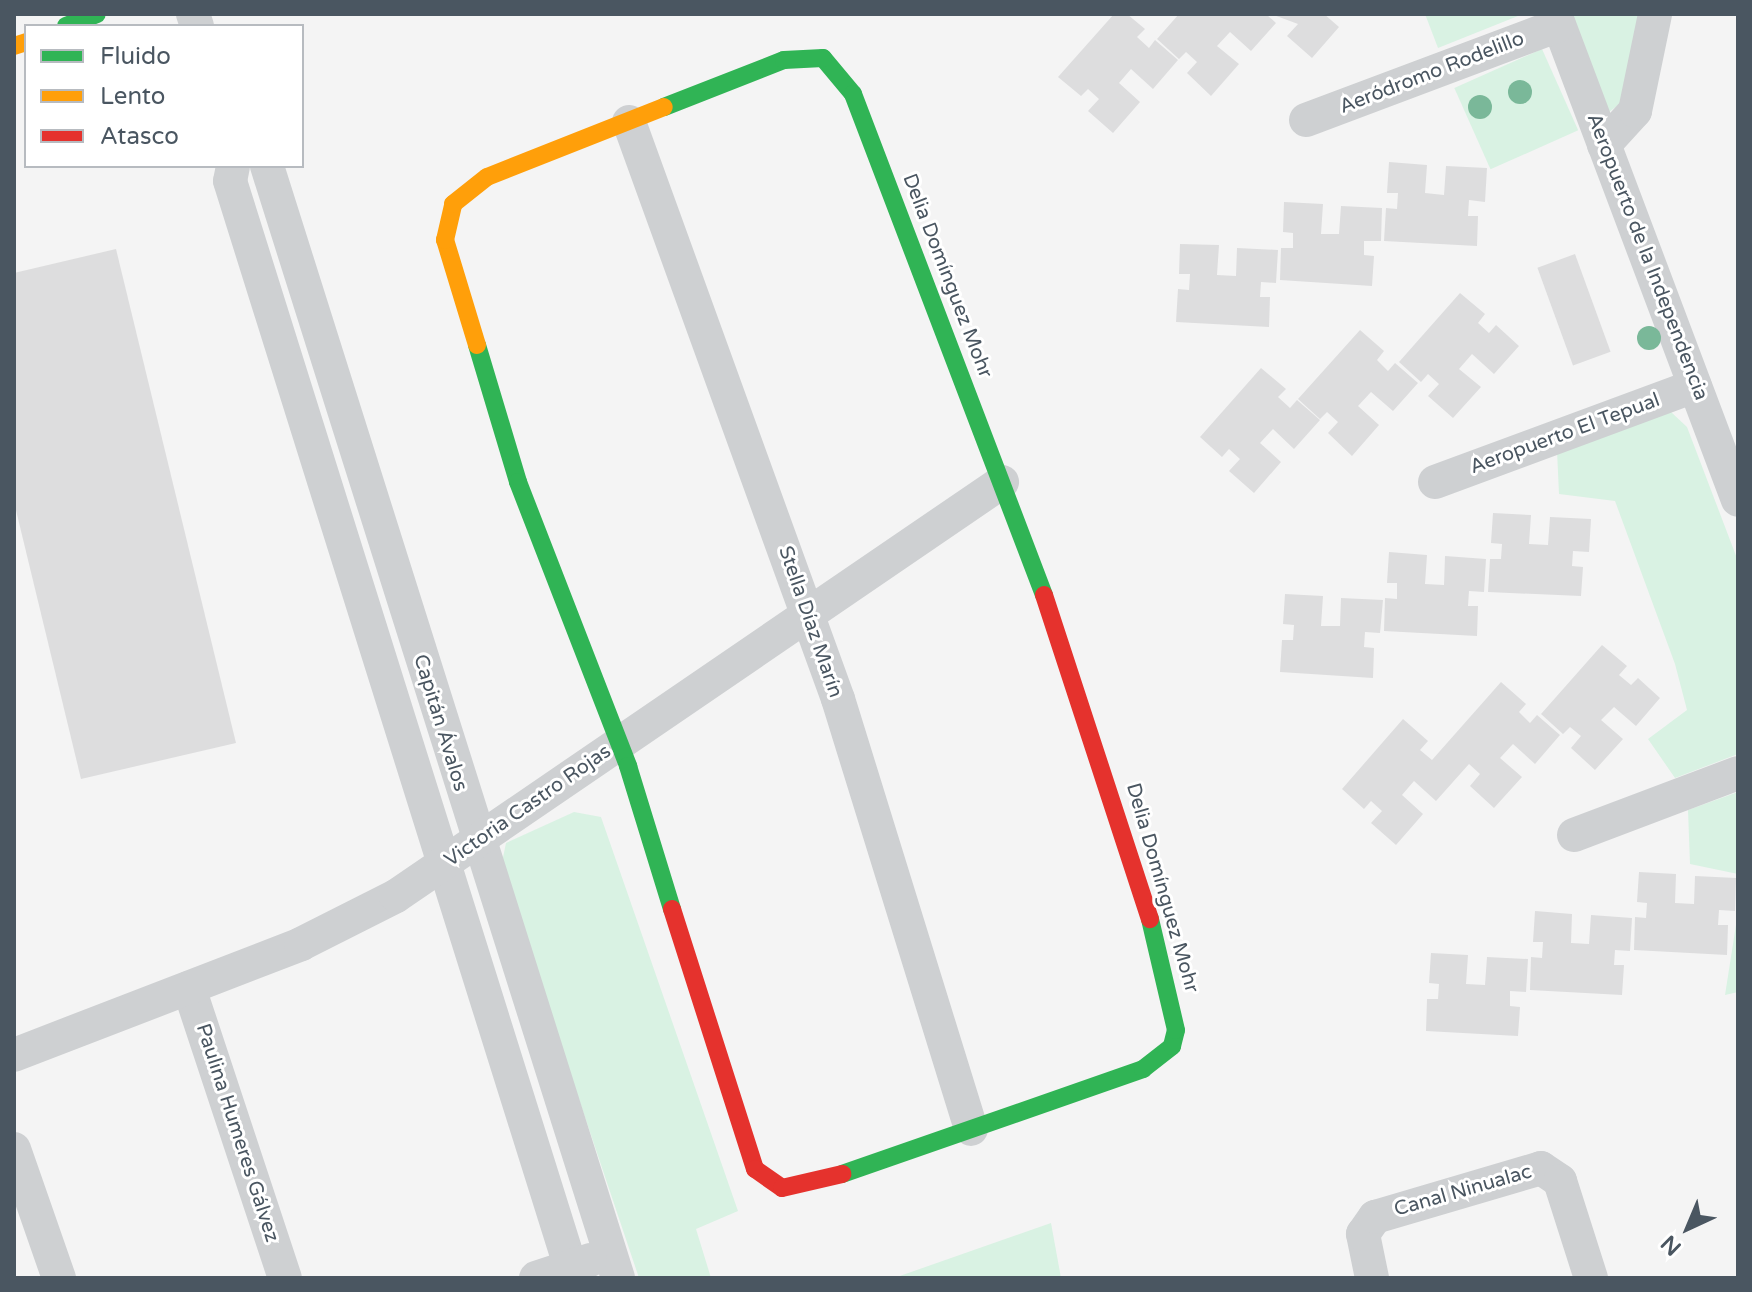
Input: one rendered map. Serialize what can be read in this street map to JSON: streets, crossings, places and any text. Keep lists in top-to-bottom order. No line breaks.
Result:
{"streets":{"street":["Aeródromo Rodelillo","Aeropuerto de la Independencia","Delia Domínguez Mohr","Aeropuerto El Tepual","Stella Díaz Marín","Capitán Ávalos","Victoria Castro Rojas","Paulina Humeres Gálvez","Canal Ninualac"]},"crossings":[["Aeródromo Rodelillo","Aeropuerto de la Independencia"],["Aeropuerto de la Independencia","Aeropuerto El Tepual"],["Delia Domínguez Mohr","Stella Díaz Marín"],["Delia Domínguez Mohr","Victoria Castro Rojas"],["Stella Díaz Marín","Victoria Castro Rojas"],["Capitán Ávalos","Victoria Castro Rojas"],["Victoria Castro Rojas","Paulina Humeres Gálvez"]],"legend":["Fluido","Lento","Atasco"],"north":"bottom left"}
